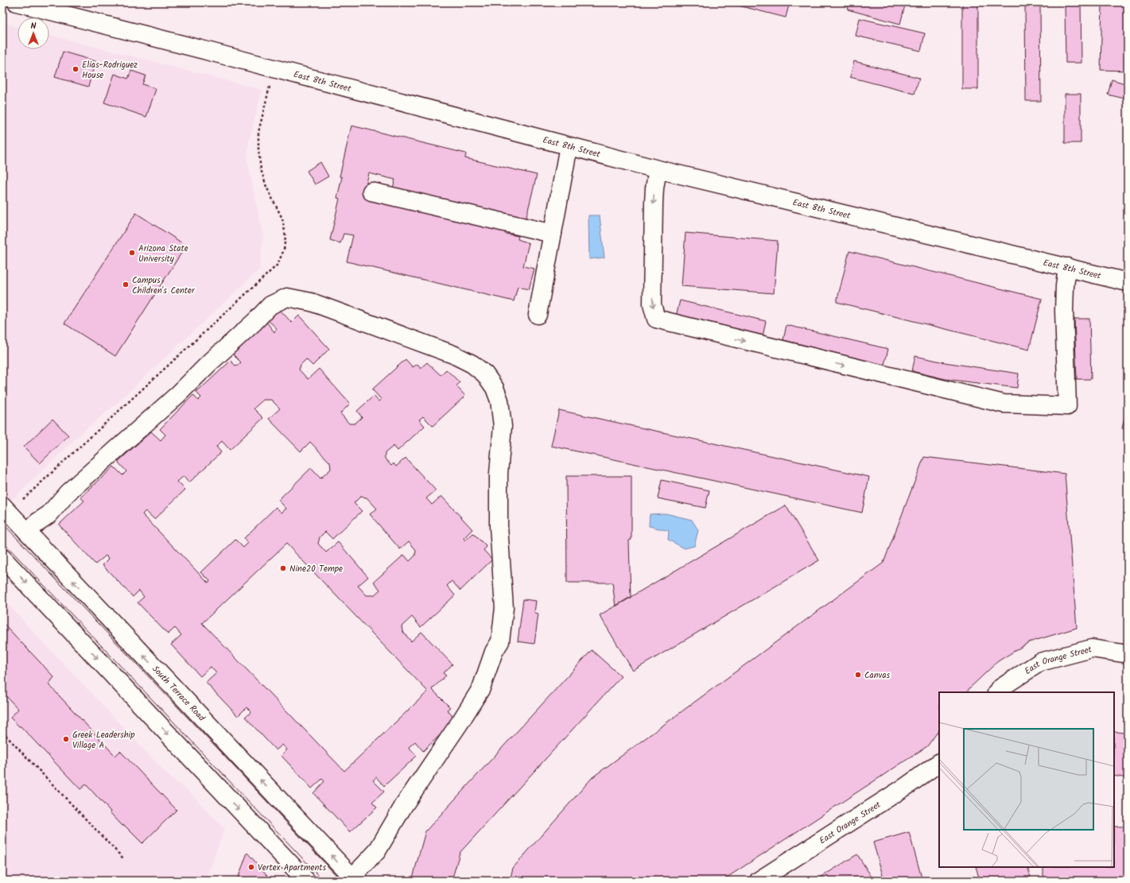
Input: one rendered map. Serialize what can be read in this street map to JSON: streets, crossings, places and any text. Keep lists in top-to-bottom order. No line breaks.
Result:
{"streets":{"street":["East 8th Street","East Orange Street","South Terrace Road"]},"places":["Elias-Rodriguez House","Arizona State University","Campus Children's Center","Nine20 Tempe","Canvas","Greek Leadership Village A","Vertex Apartments"],"north":"top"}
